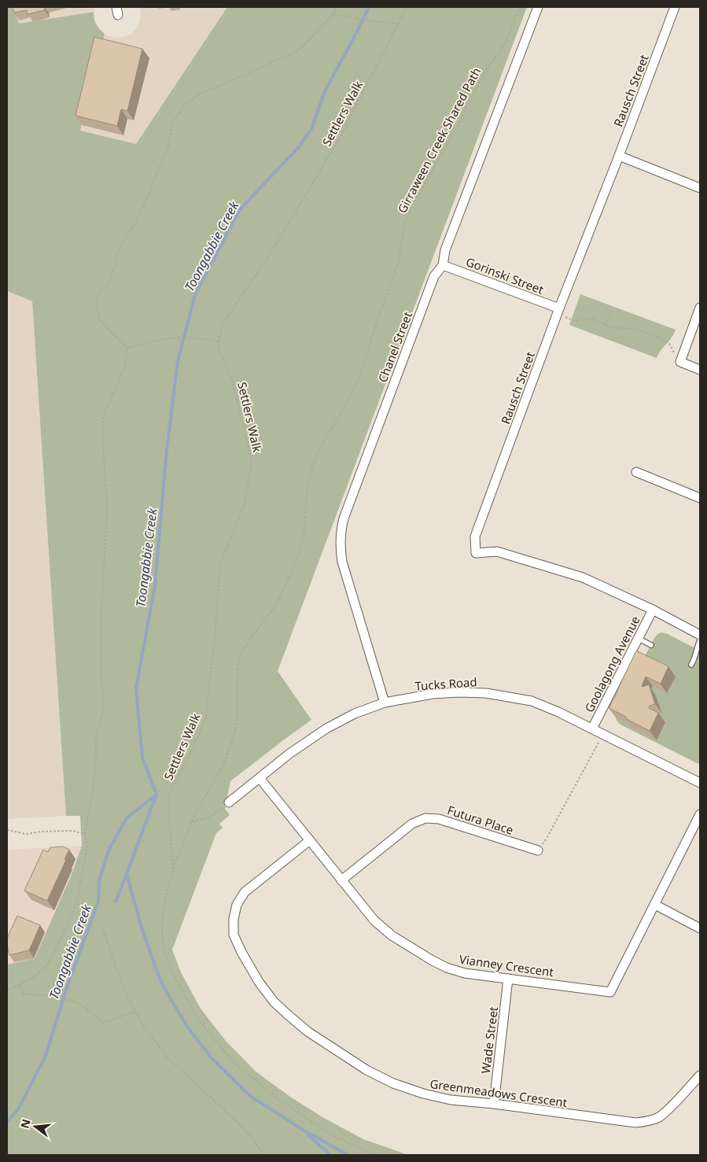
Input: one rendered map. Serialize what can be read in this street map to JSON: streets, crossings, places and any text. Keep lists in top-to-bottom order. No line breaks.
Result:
{"streets":{"street":["Rausch Street","Gorinski Street","Chanel Street","Goolagong Avenue","Tucks Road","Futura Place","Vianney Crescent","Wade Street","Greenmeadows Crescent"],"path":["Settlers Walk","Girraween Creek Shared Path"]},"crossings":[["Rausch Street","Gorinski Street"],["Rausch Street","Goolagong Avenue"],["Settlers Walk","Girraween Creek Shared Path"],["Gorinski Street","Chanel Street"],["Chanel Street","Tucks Road"],["Goolagong Avenue","Tucks Road"],["Tucks Road","Vianney Crescent"],["Futura Place","Vianney Crescent"],["Vianney Crescent","Wade Street"],["Vianney Crescent","Greenmeadows Crescent"],["Wade Street","Greenmeadows Crescent"]],"water":["Toongabbie Creek"],"north":"left"}
